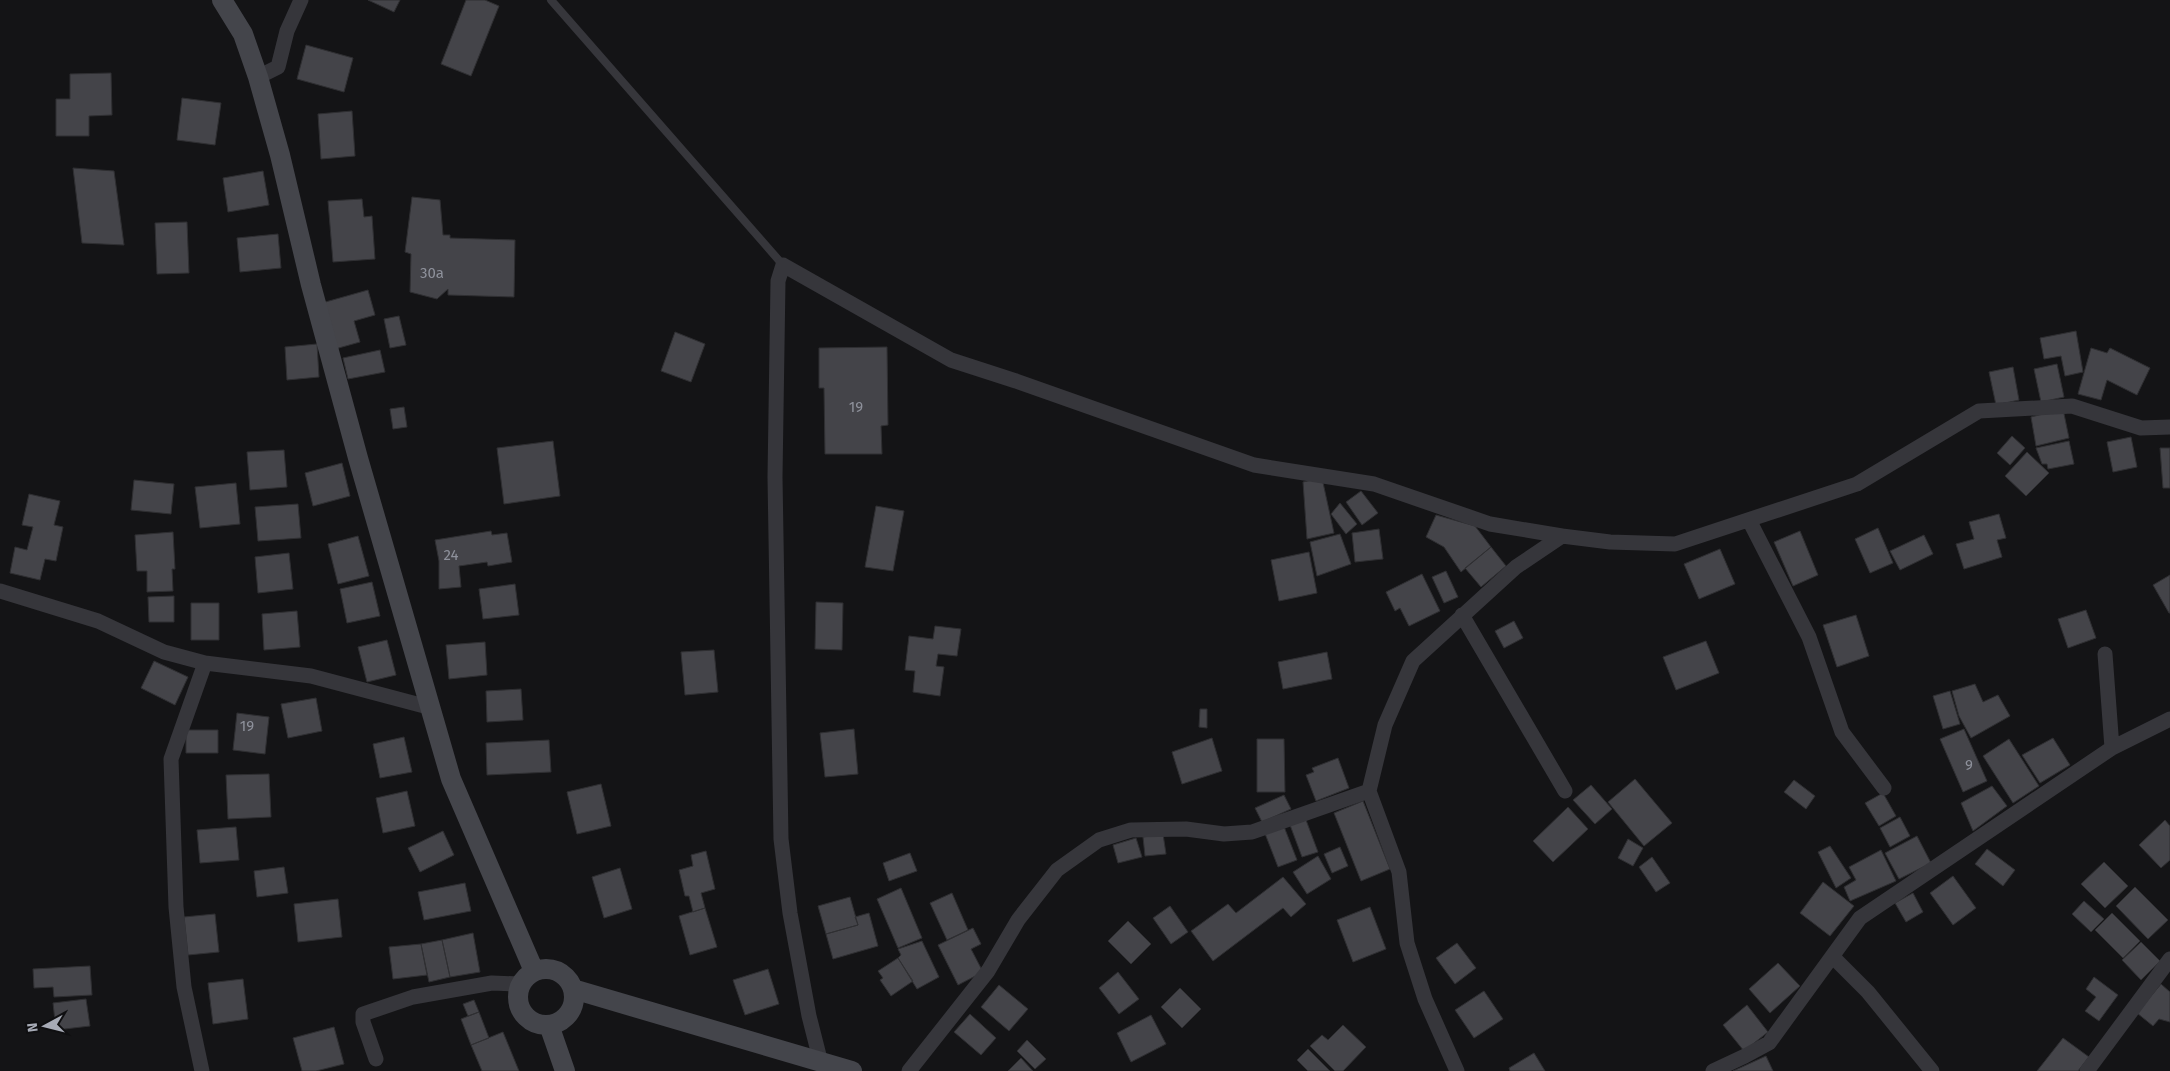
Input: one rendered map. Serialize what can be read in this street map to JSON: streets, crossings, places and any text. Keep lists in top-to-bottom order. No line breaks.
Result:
{"house_numbers":["30a","19","24","19","9"],"north":"left"}
